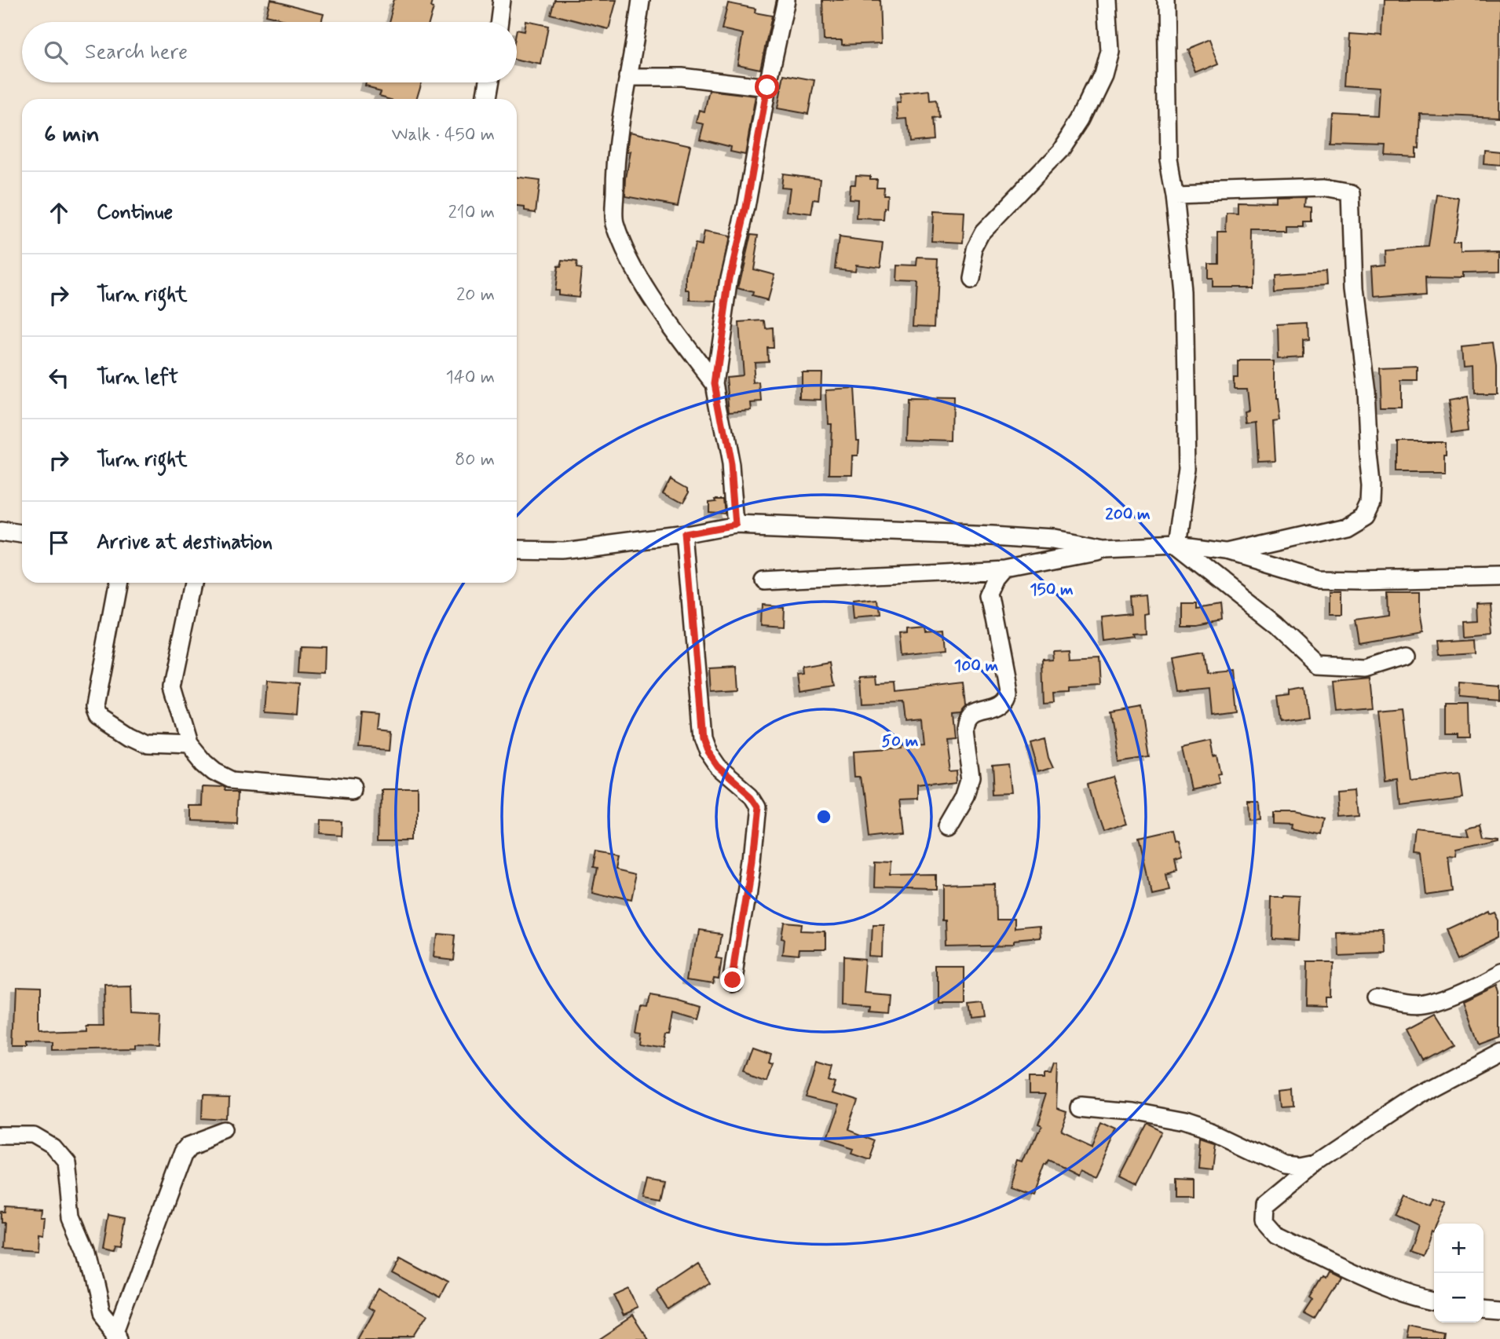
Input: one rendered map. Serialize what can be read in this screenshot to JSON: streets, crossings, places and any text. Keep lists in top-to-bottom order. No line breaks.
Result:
{"page":{"search":"Search here","heading":["6 min","Walk · 450 m"],"list":[["Continue","210 m"],["Turn right","20 m"],["Turn left","140 m"],["Turn right","80 m"],"Arrive at destination"],"map_buttons":["+","−"]},"rings":["200 m","150 m","100 m","50 m"]}
